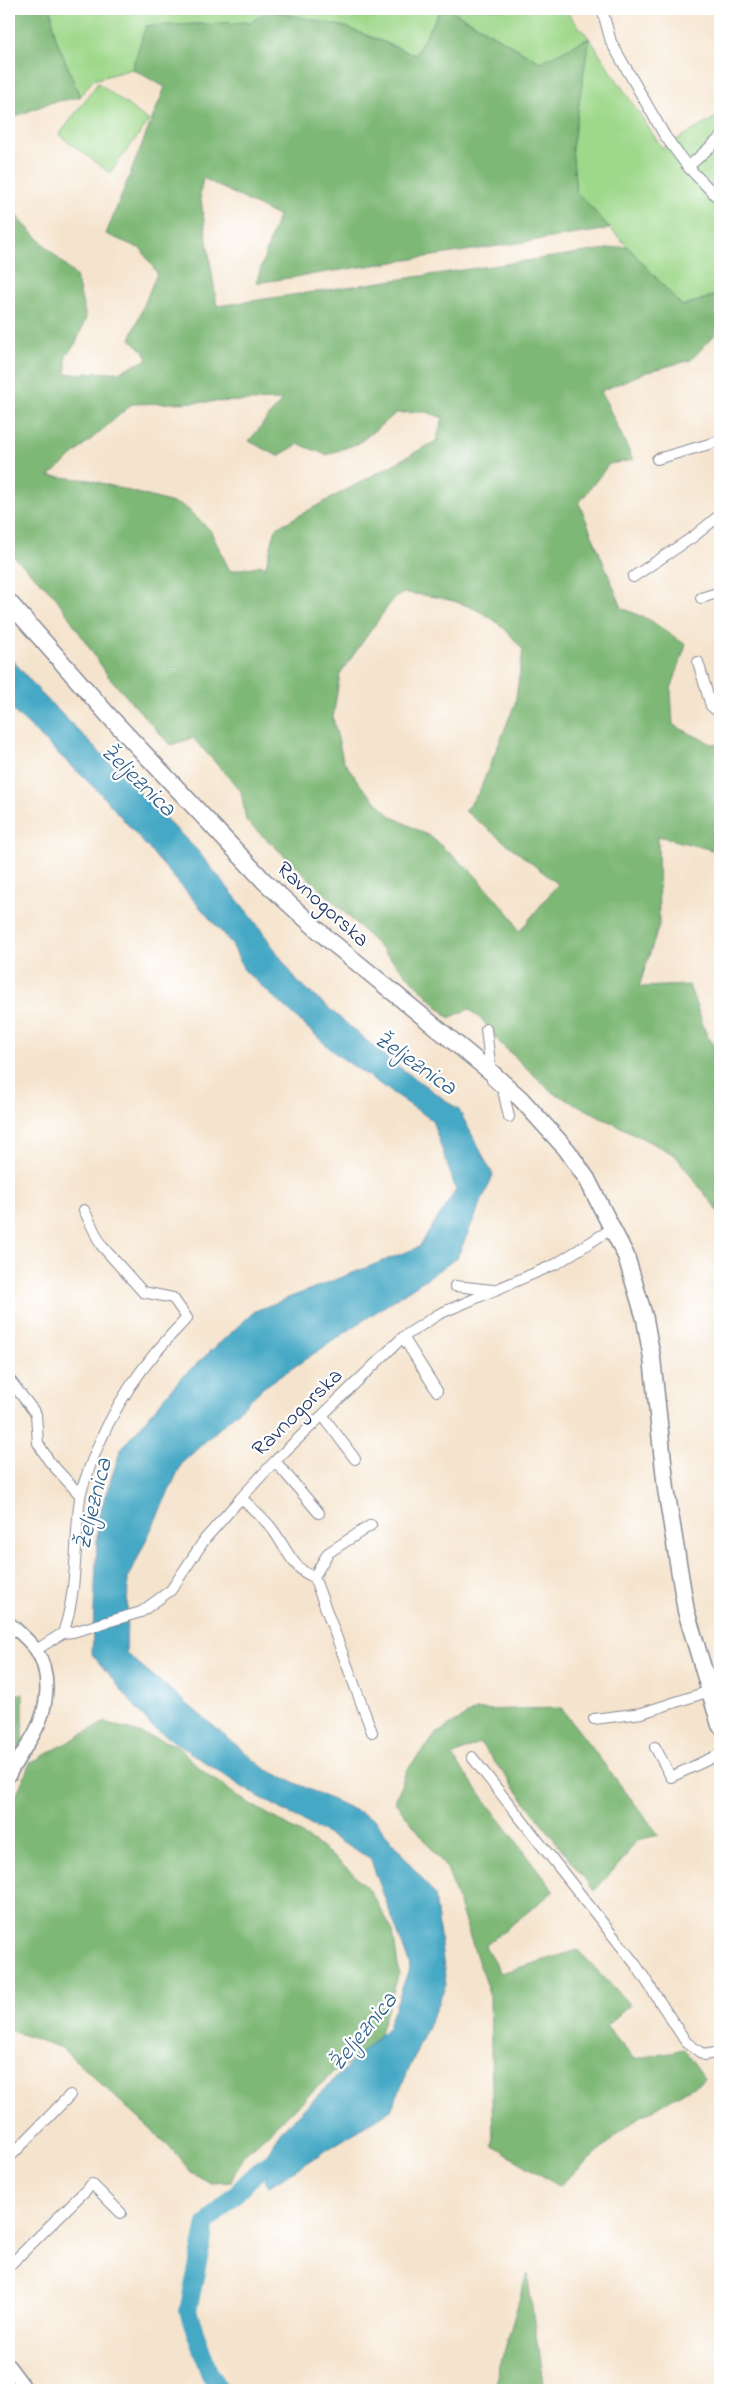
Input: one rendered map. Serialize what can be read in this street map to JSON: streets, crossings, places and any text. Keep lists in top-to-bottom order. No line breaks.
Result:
{"streets":{"main road":["Ravnogorska"]},"water":["Željeznica"]}
